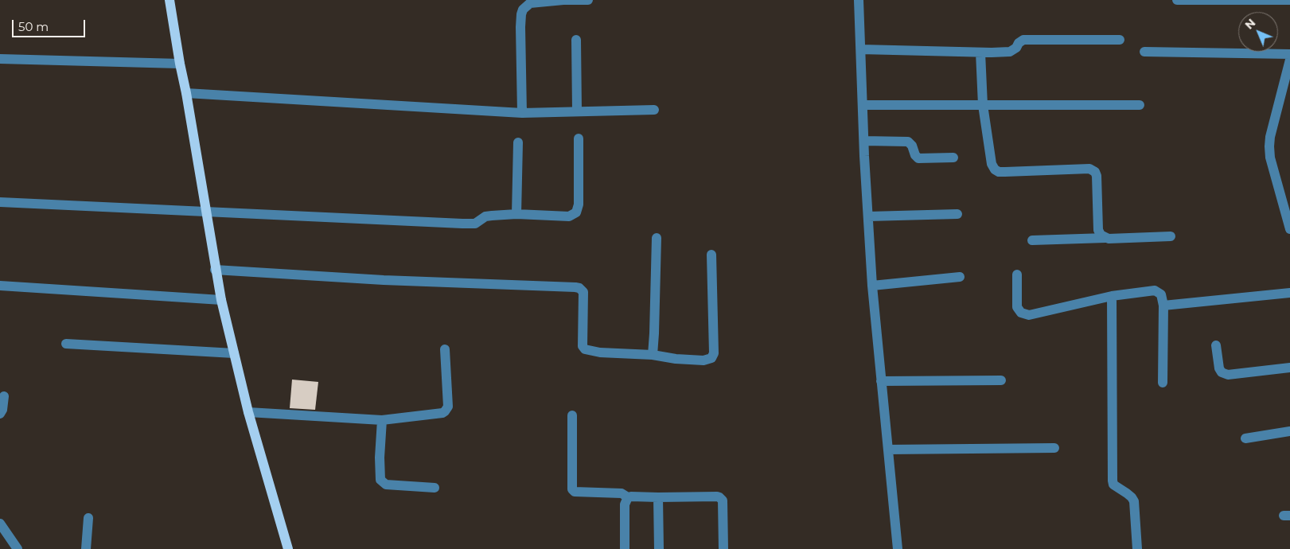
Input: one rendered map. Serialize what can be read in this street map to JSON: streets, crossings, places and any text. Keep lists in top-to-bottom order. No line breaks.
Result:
{"scale_bar":"50 m","north":"top left"}
